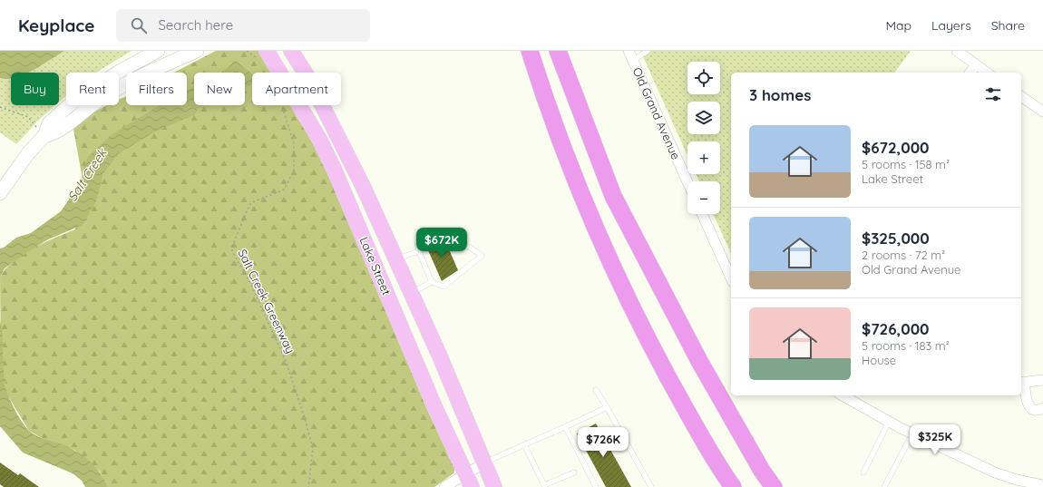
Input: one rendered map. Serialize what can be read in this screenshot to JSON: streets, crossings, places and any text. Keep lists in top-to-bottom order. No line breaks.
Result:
{"streets":{"main road":["Lake Street"],"street":["Old Grand Avenue"],"path":["Salt Creek Greenway"]},"water":["Salt Creek"],"page":{"header":"Keyplace","search":"Search here","nav":["Map","Layers","Share"],"map_buttons":["+","−"],"chip":["Buy","Rent","Filters","New","Apartment"],"heading":"3 homes","list":[{"name":"$672,000","note":"5 rooms · 158 m² · Lake Street"},{"name":"$325,000","note":"2 rooms · 72 m² · Old Grand Avenue"},{"name":"$726,000","note":"5 rooms · 183 m² · House"}],"price":["$672K","$325K","$726K"]}}
